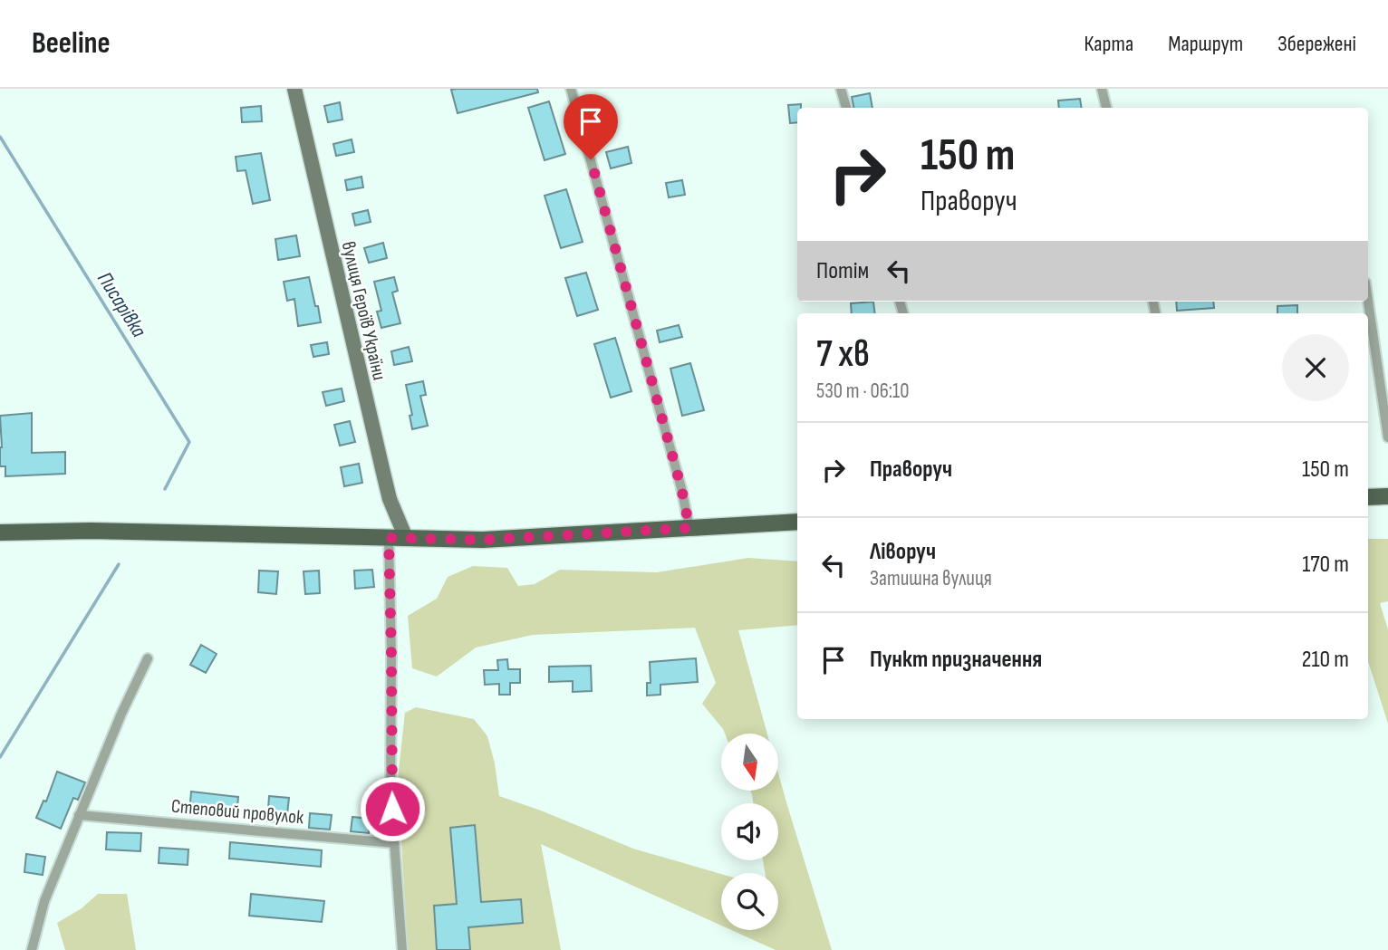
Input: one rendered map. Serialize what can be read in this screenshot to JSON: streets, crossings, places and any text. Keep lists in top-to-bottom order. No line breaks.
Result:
{"streets":{"street":["вулиця Героїв України","Степовий провулок"]},"water":["Писарівка"],"north":"bottom","page":{"header":"Beeline","nav":["Карта","Маршрут","Збережені"],"turn":["150 m","Праворуч"],"then":"Потім","heading":["7 хв","530 m · 06:10"],"list":[{"name":"Праворуч","value":"150 m"},{"name":"Ліворуч","note":"Затишна вулиця","value":"170 m"},{"name":"Пункт призначення","value":"210 m"}]}}
